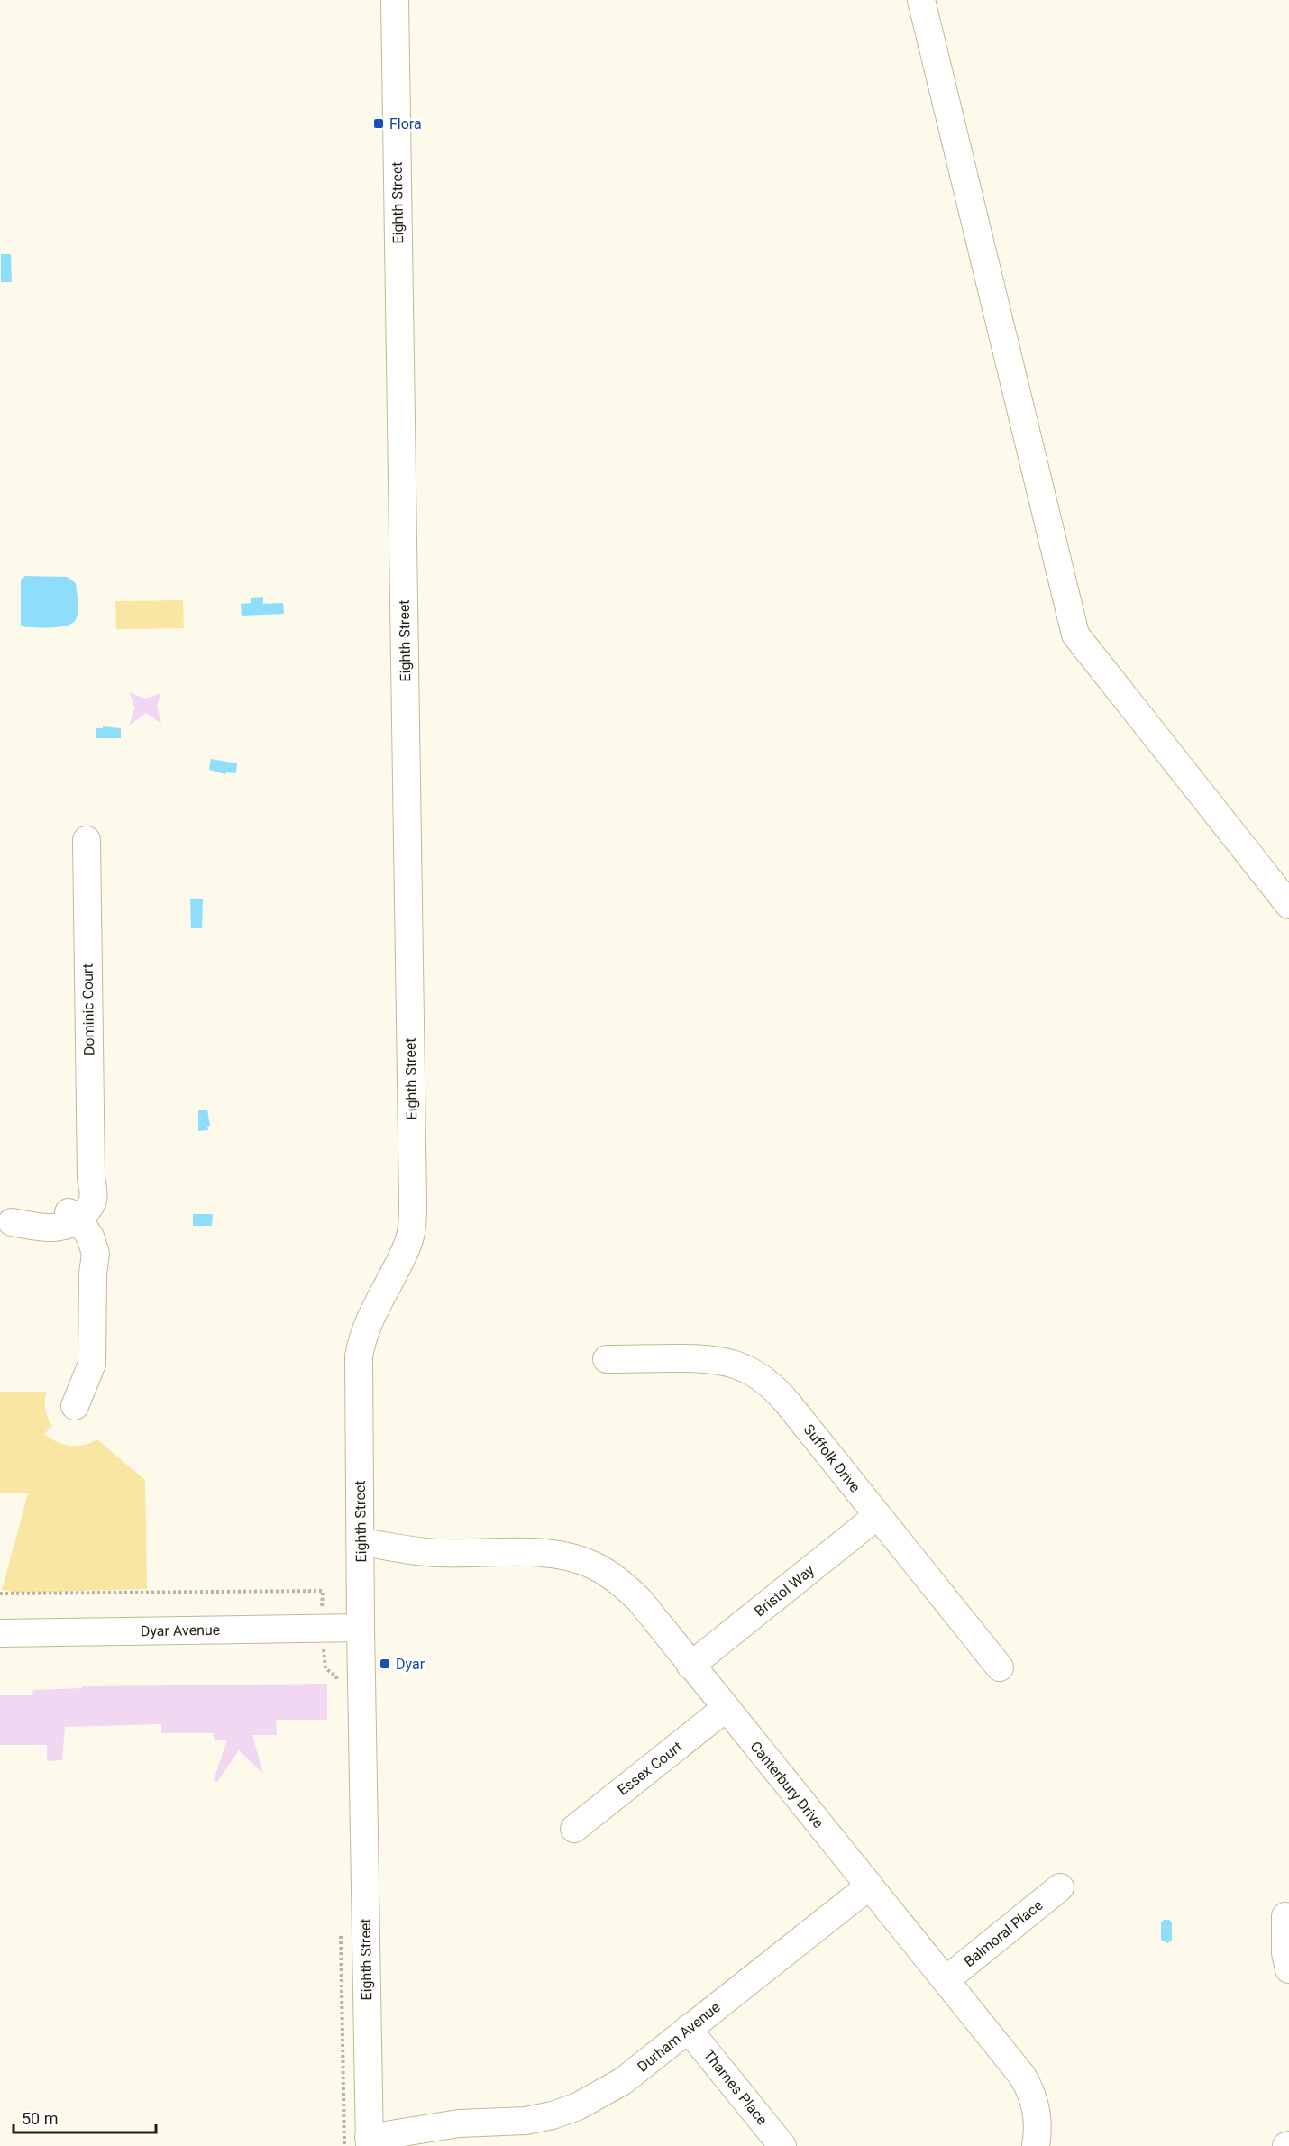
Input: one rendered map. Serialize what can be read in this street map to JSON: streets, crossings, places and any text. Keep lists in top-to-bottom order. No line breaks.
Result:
{"streets":{"street":["Eighth Street","Dominic Court","Suffolk Drive","Bristol Way","Dyar Avenue","Essex Court","Canterbury Drive","Balmoral Place","Durham Avenue","Thames Place"]},"crossings":[["Eighth Street","Dyar Avenue"],["Eighth Street","Canterbury Drive"],["Eighth Street","Durham Avenue"],["Suffolk Drive","Bristol Way"],["Bristol Way","Canterbury Drive"],["Essex Court","Canterbury Drive"],["Canterbury Drive","Balmoral Place"],["Canterbury Drive","Durham Avenue"],["Durham Avenue","Thames Place"]],"places":{"transit":["Flora","Dyar"]},"scale_bar":"50 m"}
